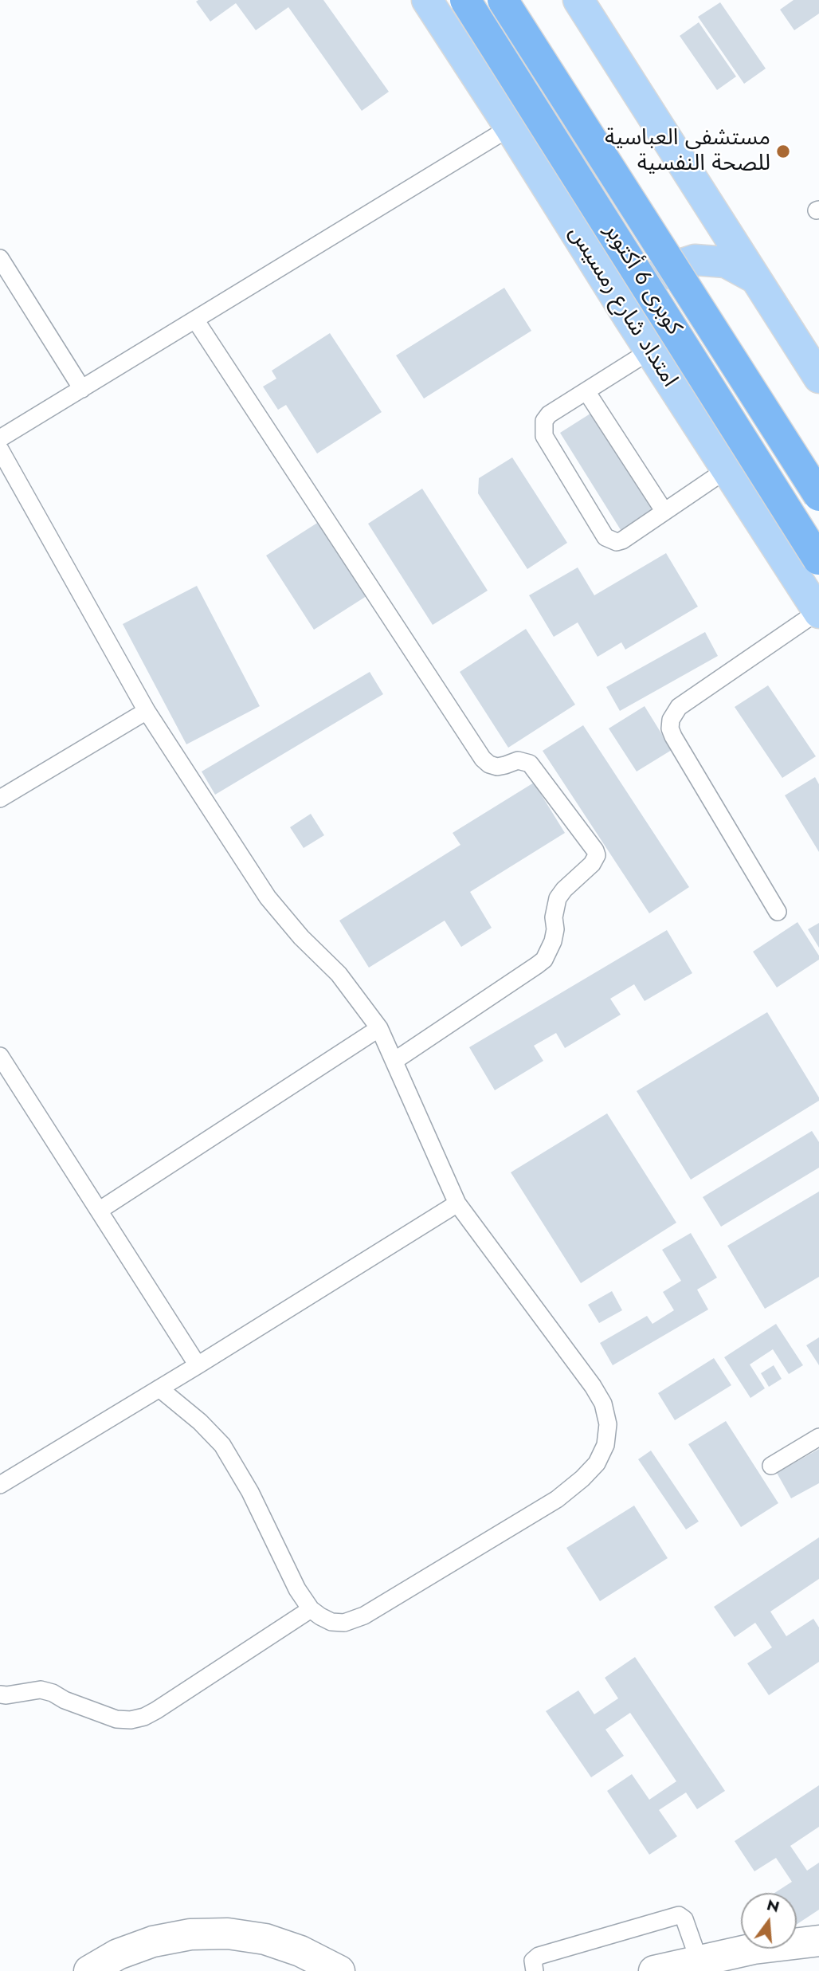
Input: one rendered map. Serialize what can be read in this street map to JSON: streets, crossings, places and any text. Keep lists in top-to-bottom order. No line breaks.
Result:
{"streets":{"highway":["كوبرى 6 أكتوبر"],"main road":["امتداد شارع رمسيس"]},"places":["مستشفى العباسية للصحة النفسية"],"north":"top"}
